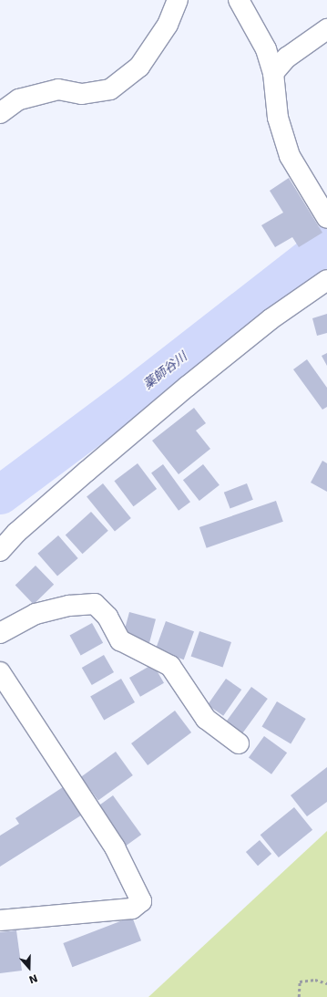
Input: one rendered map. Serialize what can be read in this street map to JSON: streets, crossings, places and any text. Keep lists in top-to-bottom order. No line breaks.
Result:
{"water":["薬師谷川"],"north":"bottom"}
